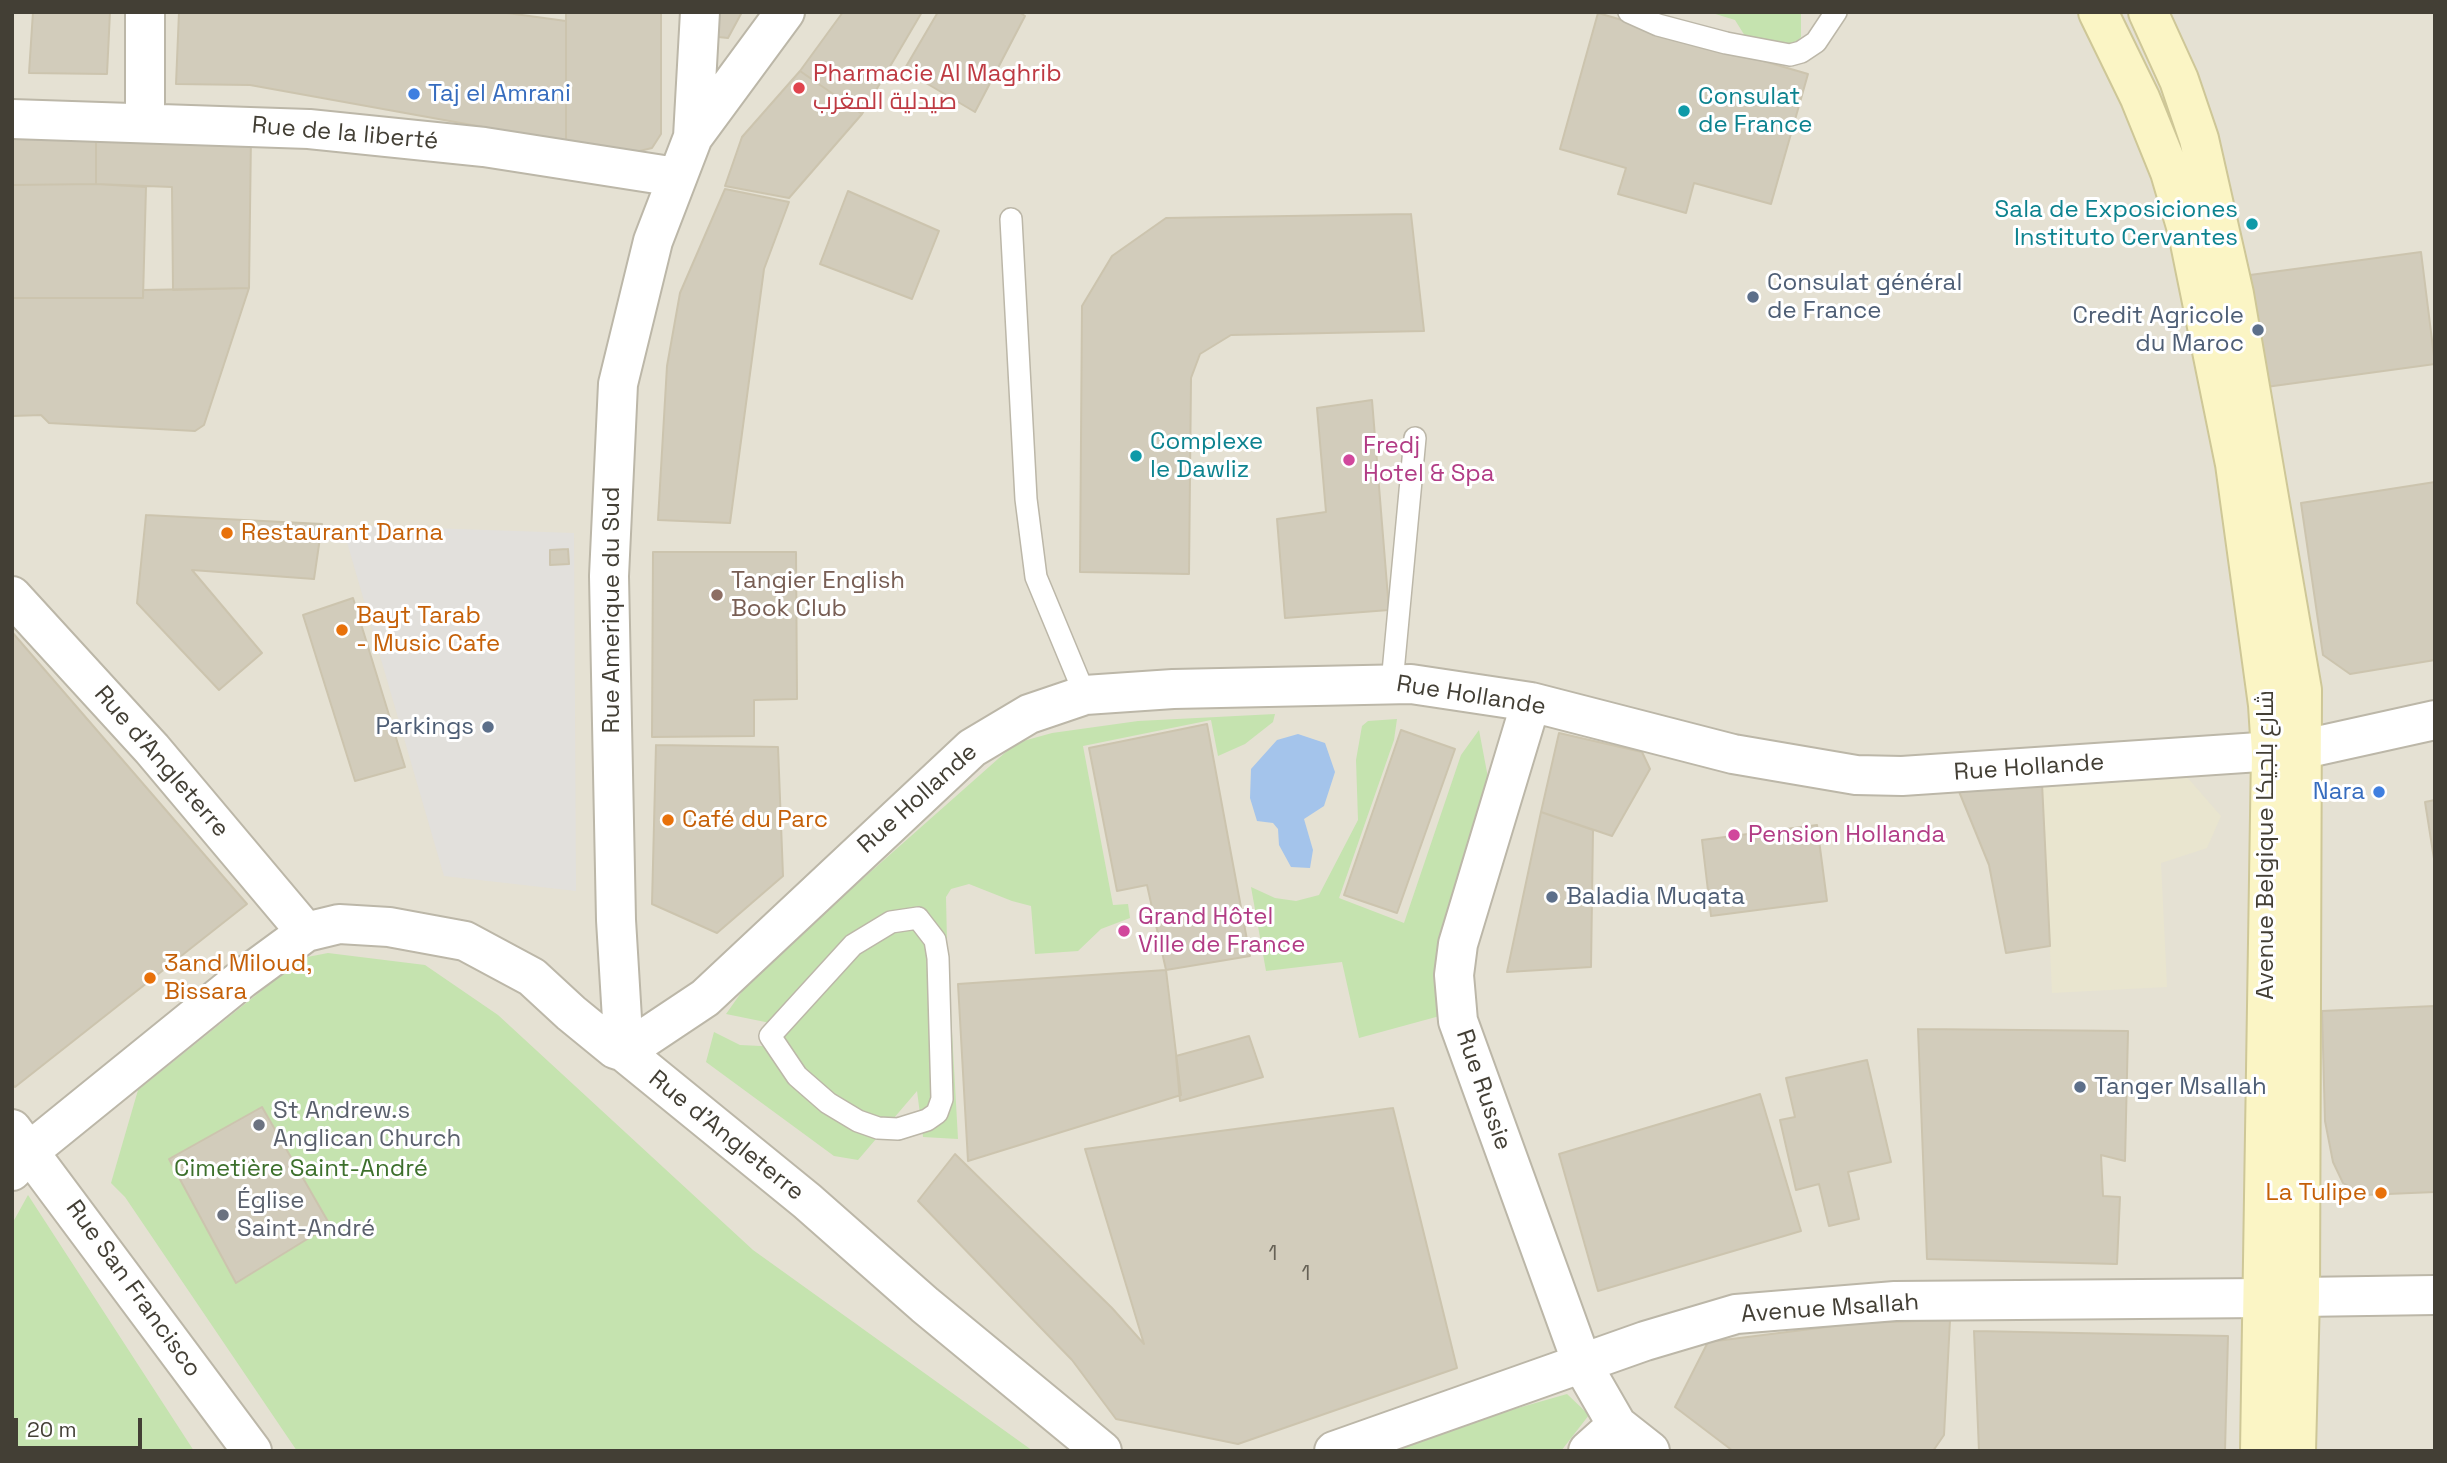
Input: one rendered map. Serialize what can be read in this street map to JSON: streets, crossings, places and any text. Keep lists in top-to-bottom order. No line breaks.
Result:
{"streets":{"main road":["Avenue Belgique شارع بلجيكا"],"street":["Rue de la liberté","Rue Amerique du Sud","Rue Hollande","Rue d'Angleterre","Rue Russie","Rue San Francisco","Avenue Msallah"]},"crossings":[["Rue de la liberté","Rue Amerique du Sud"],["Rue Amerique du Sud","Rue Hollande"],["Rue Amerique du Sud","Rue d'Angleterre"],["Rue Hollande","Rue d'Angleterre"],["Rue Hollande","Avenue Belgique شارع بلجيكا"],["Rue Hollande","Rue Russie"],["Rue d'Angleterre","Rue San Francisco"],["Avenue Belgique شارع بلجيكا","Avenue Msallah"],["Rue Russie","Avenue Msallah"]],"parks":["Cimetière Saint-André"],"places":["Pharmacie Al Maghrib صيدلية المغرب","Taj el Amrani","Consulat de France","Sala de Exposiciones Instituto Cervantes","Consulat général de France","Credit Agricole du Maroc","Complexe le Dawliz","Fredj Hotel & Spa","Restaurant Darna","Tangier English Book Club","Bayt Tarab - Music Cafe","Parkings","Nara","Café du Parc","Pension Hollanda","Baladia Muqata","Grand Hôtel Ville de France","3and Miloud, Bissara","Tanger Msallah","St Andrew.s Anglican Church","La Tulipe","Église Saint-André"],"house_numbers":["1","1"],"scale_bar":"20 m"}
